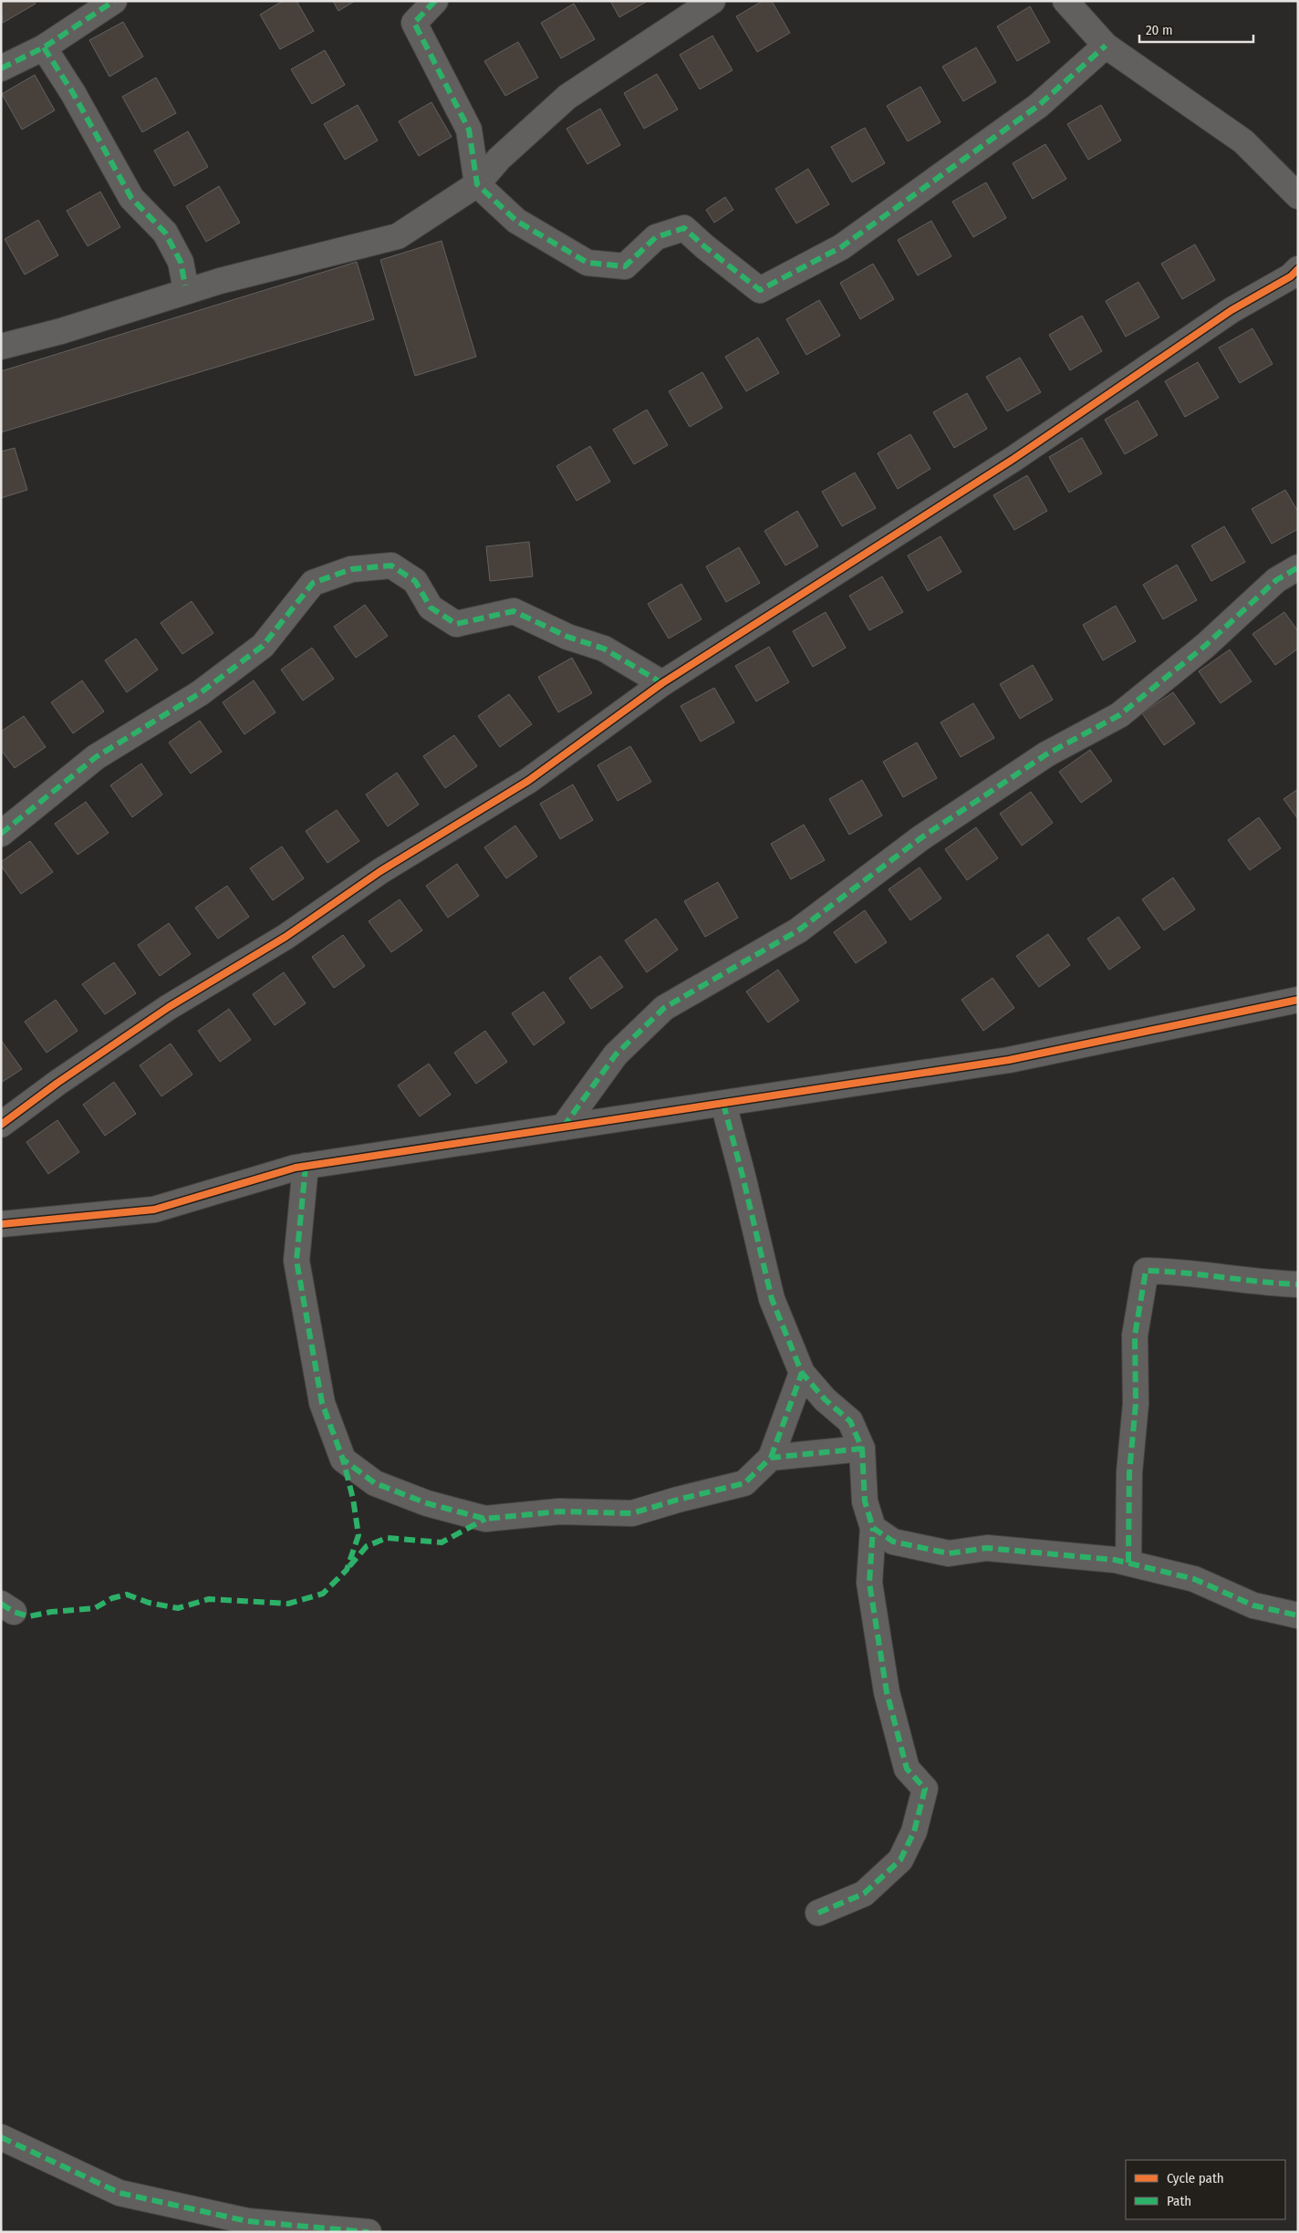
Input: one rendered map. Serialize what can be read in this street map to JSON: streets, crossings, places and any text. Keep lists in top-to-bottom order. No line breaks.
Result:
{"legend":["Cycle path","Path"],"scale_bar":"20 m"}
